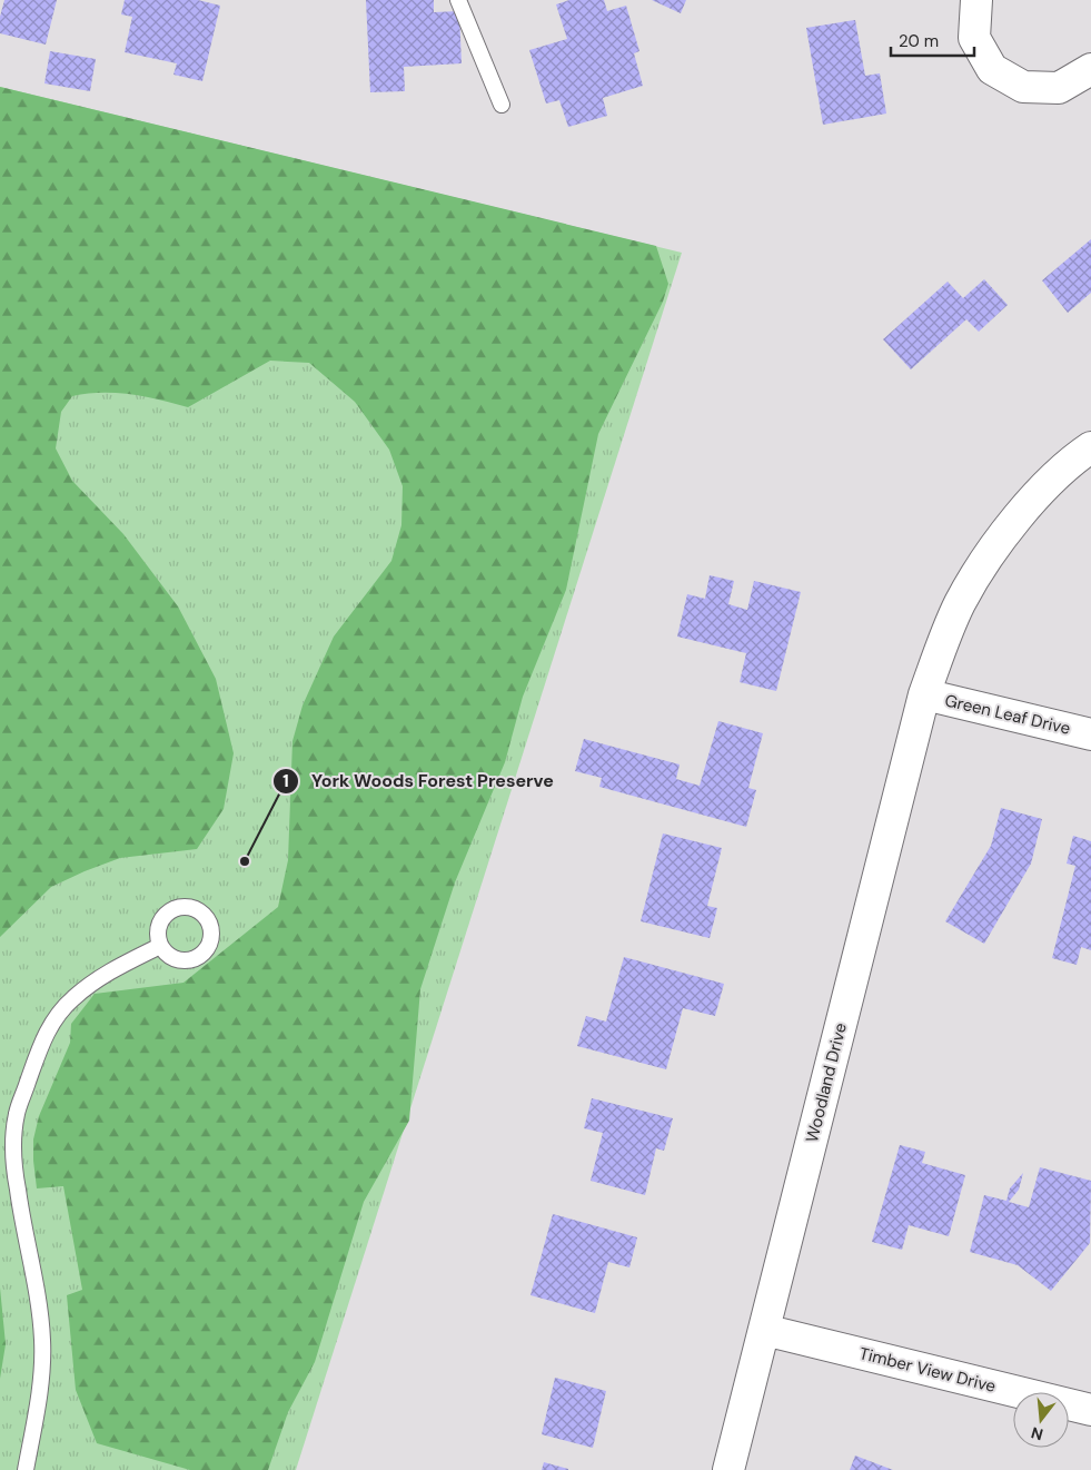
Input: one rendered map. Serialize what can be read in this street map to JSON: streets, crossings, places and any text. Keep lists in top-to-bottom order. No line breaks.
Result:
{"streets":{"street":["Green Leaf Drive","Woodland Drive","Timber View Drive"]},"crossings":[["Green Leaf Drive","Woodland Drive"],["Woodland Drive","Timber View Drive"]],"places":["York Woods Forest Preserve"],"scale_bar":"20 m","north":"bottom"}
